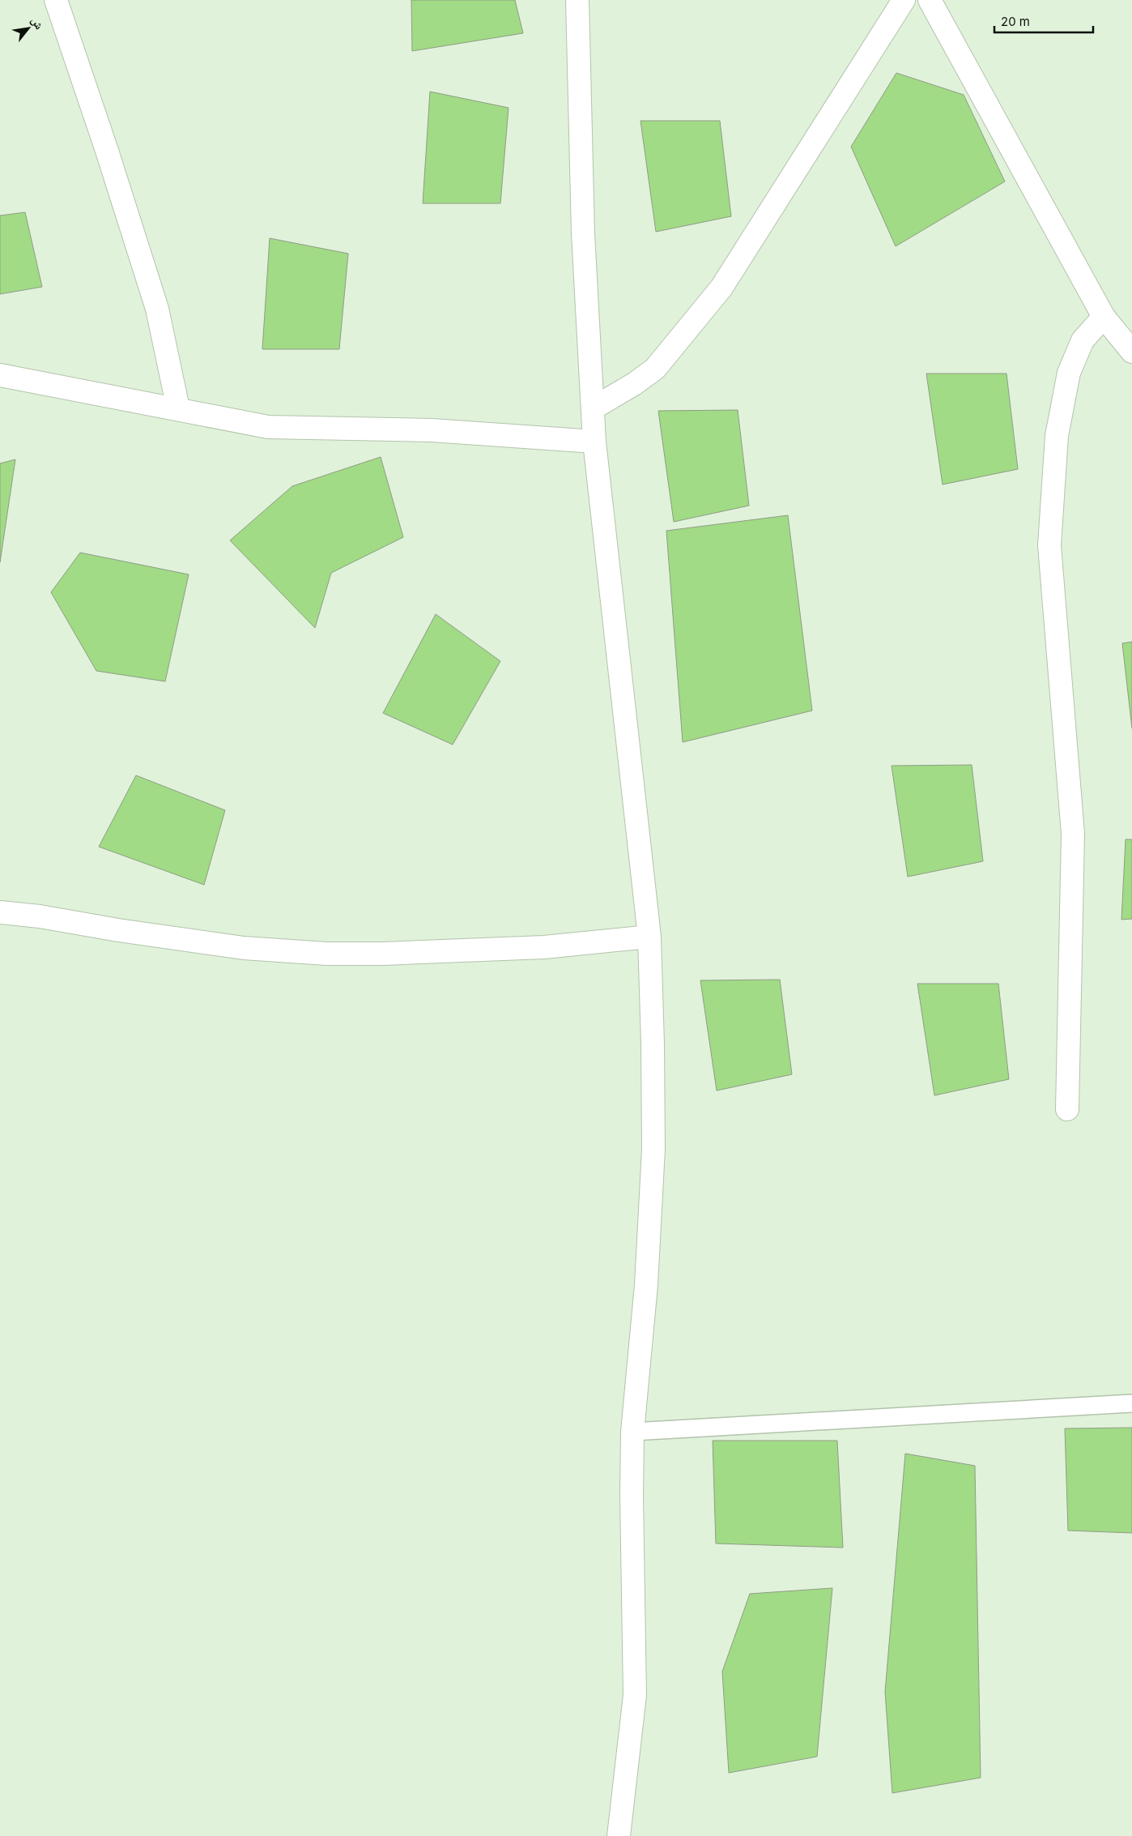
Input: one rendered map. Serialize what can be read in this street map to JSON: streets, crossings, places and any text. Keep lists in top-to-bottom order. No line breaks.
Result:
{"scale_bar":"20 m","north":"top right"}
